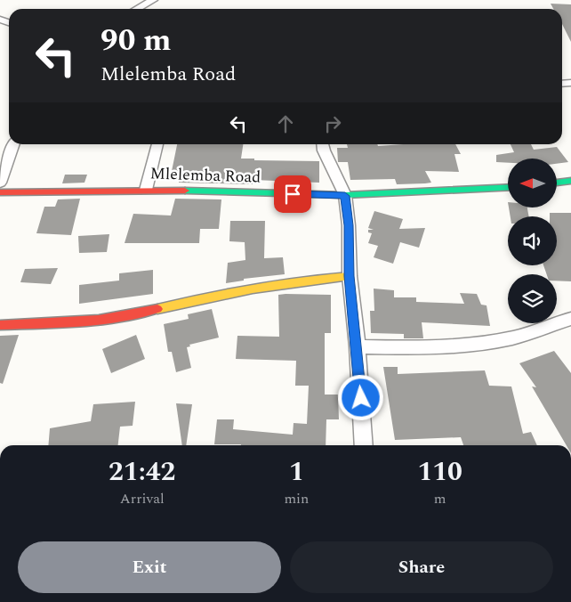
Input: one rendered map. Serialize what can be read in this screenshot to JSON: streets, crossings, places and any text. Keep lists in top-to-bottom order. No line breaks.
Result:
{"streets":{"street":["Mlelemba Road"]},"north":"left","page":{"turn":["90 m","Mlelemba Road"],"eta":["21:42","Arrival","1","min","110","m"],"buttons":["Exit","Share"]}}
